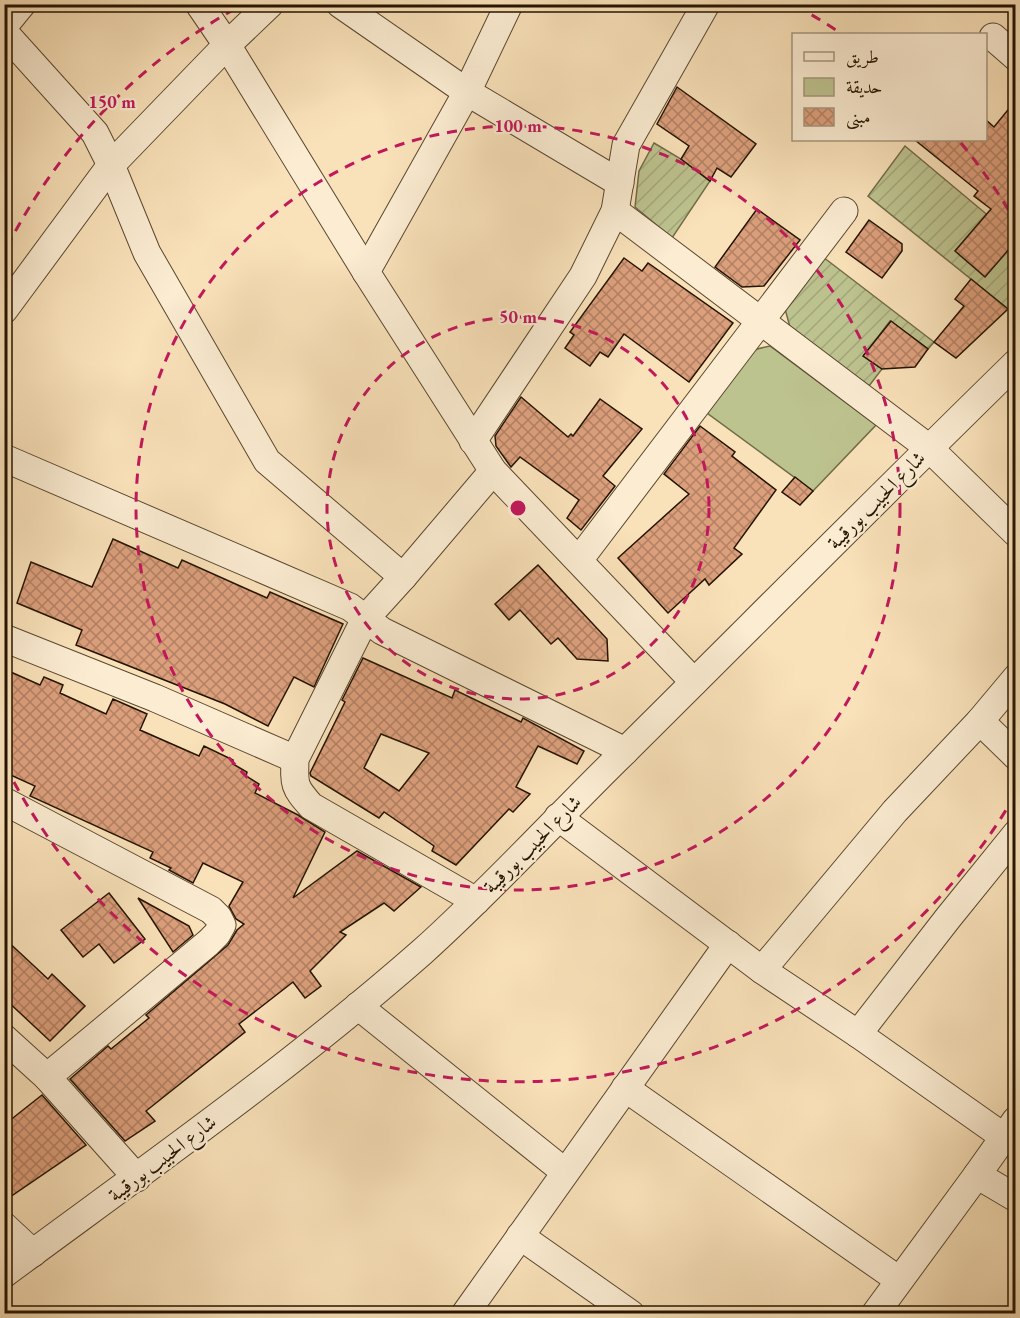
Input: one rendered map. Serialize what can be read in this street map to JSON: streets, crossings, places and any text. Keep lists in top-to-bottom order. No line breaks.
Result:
{"streets":{"street":["شارع الحبيب بورقيبة"]},"legend":["طريق","حديقة","مبنى"],"rings":["150 m","100 m","50 m"]}
